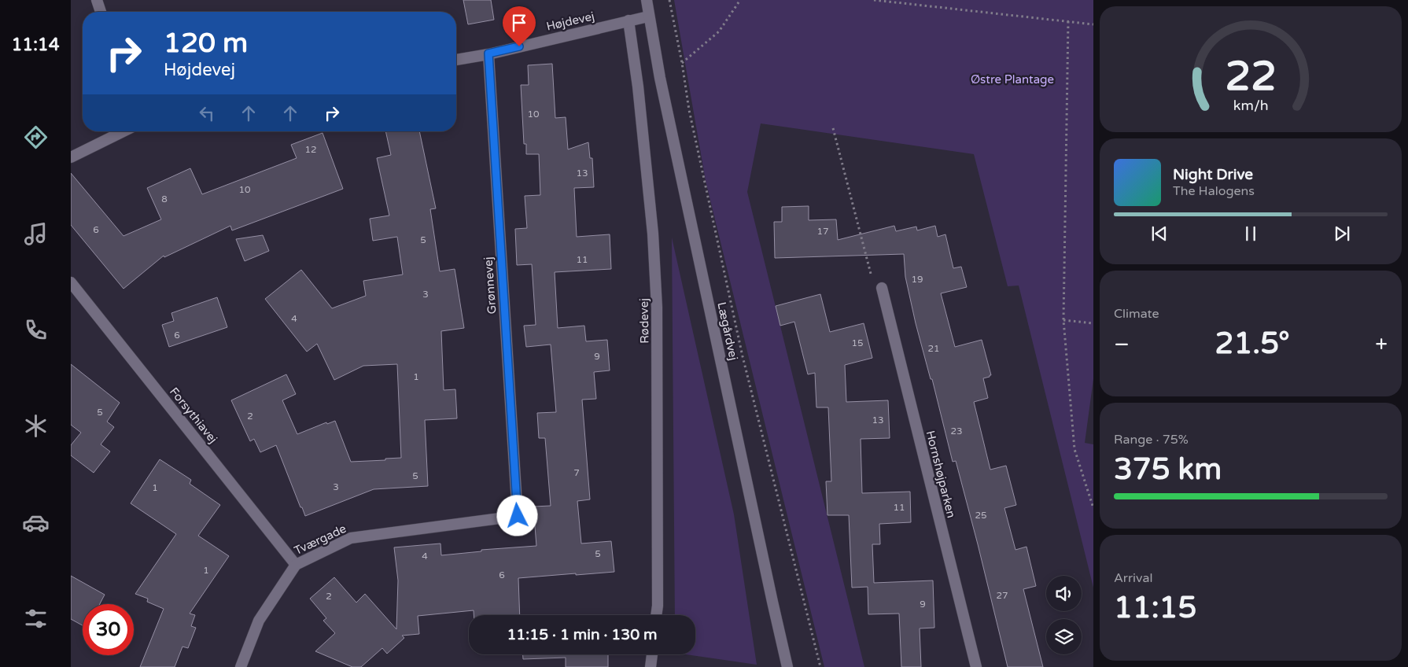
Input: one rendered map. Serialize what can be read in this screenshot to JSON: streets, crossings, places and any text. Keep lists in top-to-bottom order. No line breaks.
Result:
{"streets":{"street":["Højdevej","Grønnevej","Rødevej","Lægårdvej","Forsythiavej","Hornshøjparken","Tværgade"]},"crossings":[["Højdevej","Grønnevej"],["Højdevej","Rødevej"],["Højdevej","Lægårdvej"],["Grønnevej","Tværgade"],["Forsythiavej","Tværgade"]],"parks":["Østre Plantage"],"house_numbers":["10","12","13","10","8","6","17","5","11","19","3","4","6","15","21","9","1","5","2","13","23","7","5","3","1","11","25","5","4","1","6","27","2","9"],"page":{"tabs":"11:14","turn":["120 m","Højdevej"],"song":["Night Drive","The Halogens"],"tile":["Climate",["Range · 75%","375 km"],["Arrival","11:15"]],"heat":["−","21.5°","+"],"limit":"30","trip":"11:15 · 1 min · 130 m","gauge":["22","km/h"]}}
